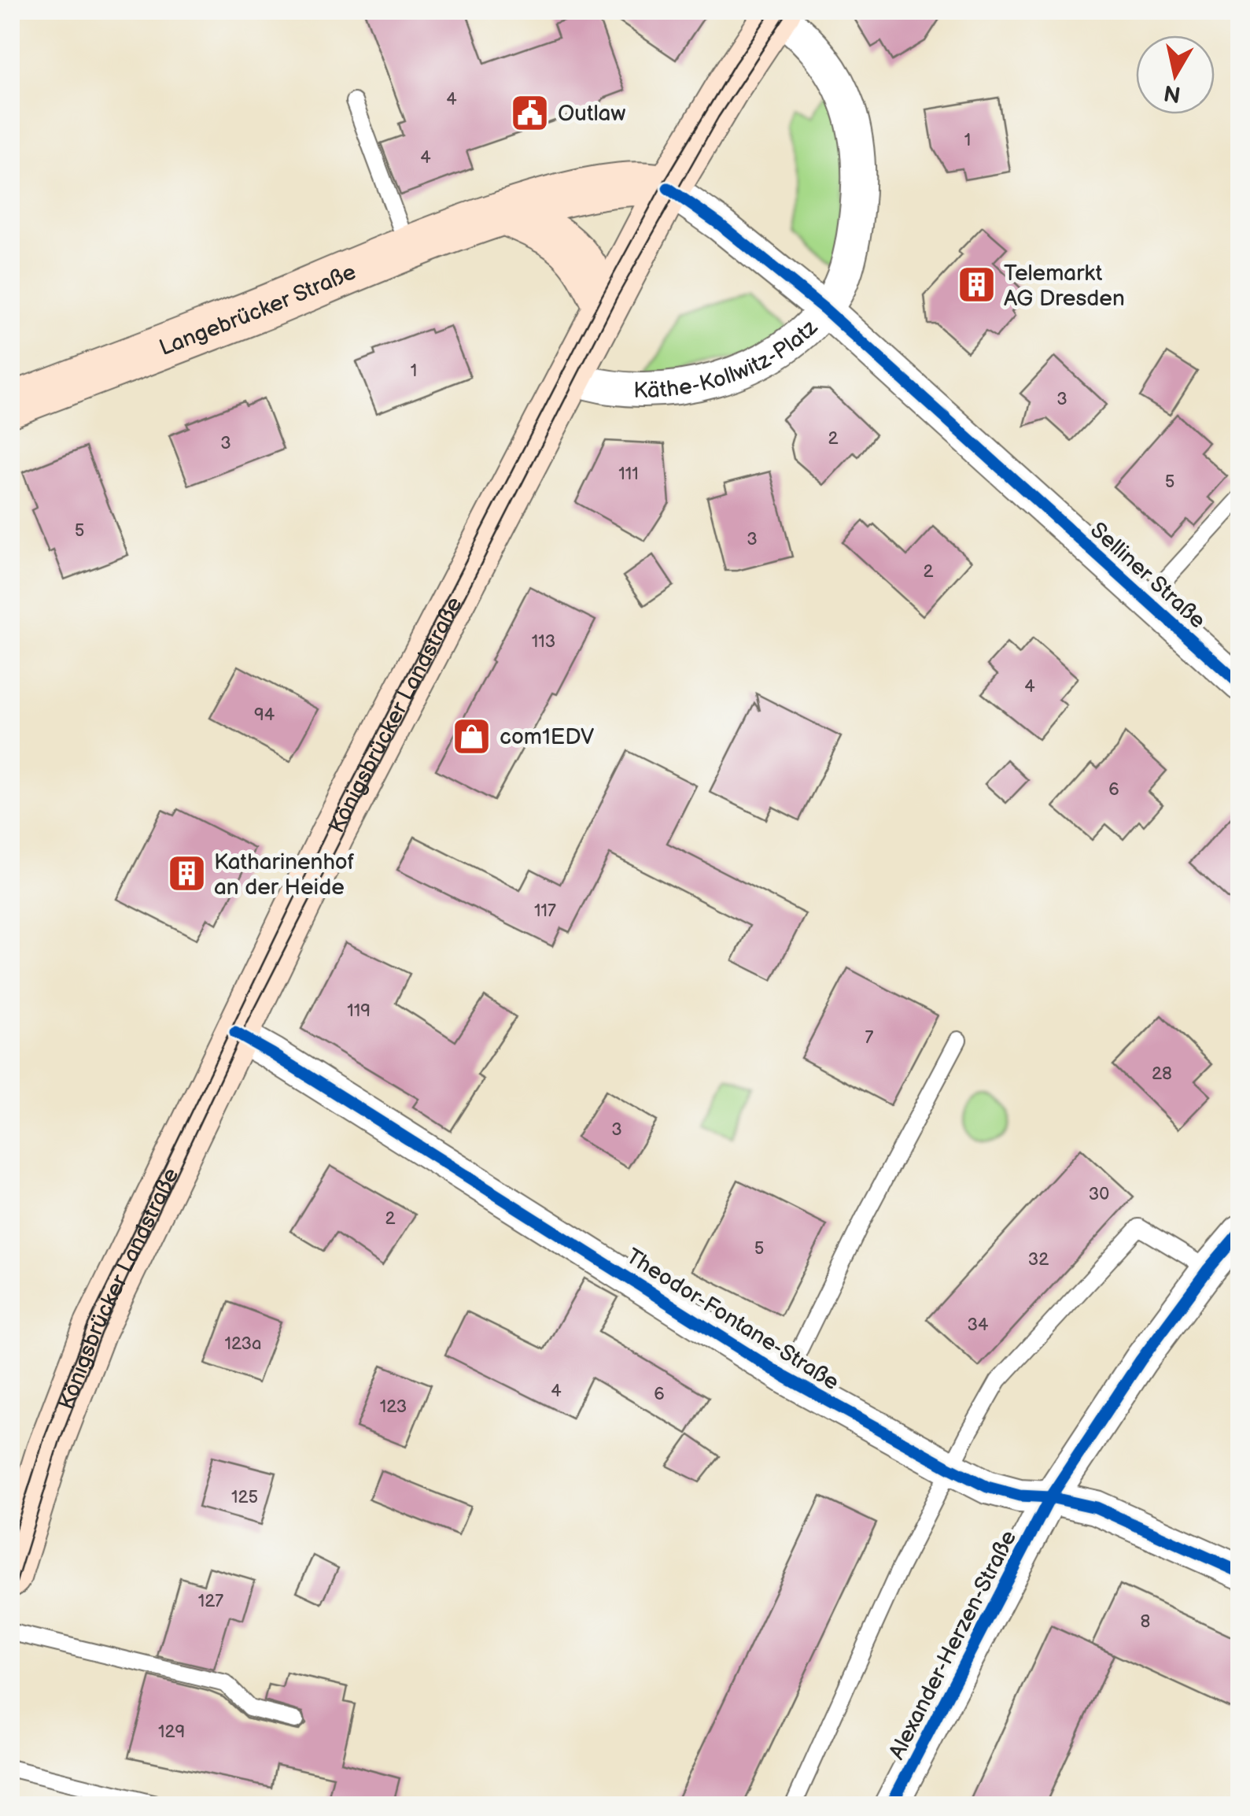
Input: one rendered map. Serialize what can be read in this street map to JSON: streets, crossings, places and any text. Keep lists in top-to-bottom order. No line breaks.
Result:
{"streets":{"main road":["Langebrücker Straße","Königsbrücker Landstraße"],"street":["Käthe-Kollwitz-Platz","Selliner Straße","Theodor-Fontane-Straße","Alexander-Herzen-Straße"]},"crossings":[["Langebrücker Straße","Königsbrücker Landstraße"],["Käthe-Kollwitz-Platz","Selliner Straße"],["Käthe-Kollwitz-Platz","Königsbrücker Landstraße"],["Königsbrücker Landstraße","Theodor-Fontane-Straße"],["Theodor-Fontane-Straße","Alexander-Herzen-Straße"]],"places":{"public building":["Outlaw"],"building":["Telemarkt AG Dresden","Katharinenhof an der Heide"],"shop":["com1EDV"]},"house_numbers":["4","1","4","1","3","2","3","111","5","5","3","2","113","4","94","6","117","119","7","28","3","30","2","5","32","34","123a","4","6","123","125","127","8","129"],"north":"bottom"}
